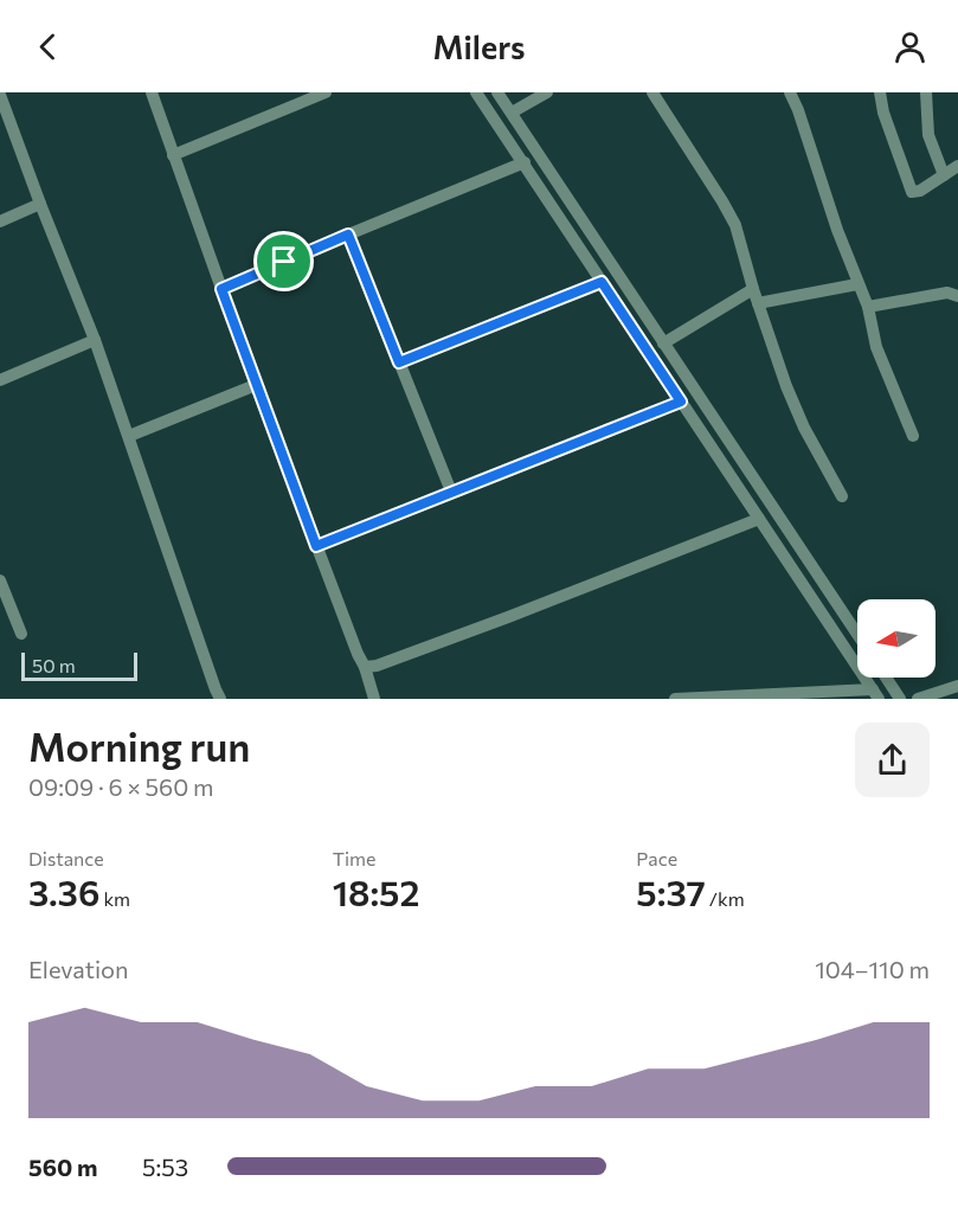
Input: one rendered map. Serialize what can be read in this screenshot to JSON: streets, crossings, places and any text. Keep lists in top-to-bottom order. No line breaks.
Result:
{"scale_bar":"50 m","north":"left","page":{"header":"Milers","scale":"50 m","heading":["Morning run","09:09 · 6 × 560 m"],"stats":[["Distance","3.36 km"],["Time","18:52"],["Pace","5:37 /km"]],"chart":["Elevation","104–110 m"],"list":[{"name":"560 m","note":"5:53"}]}}
